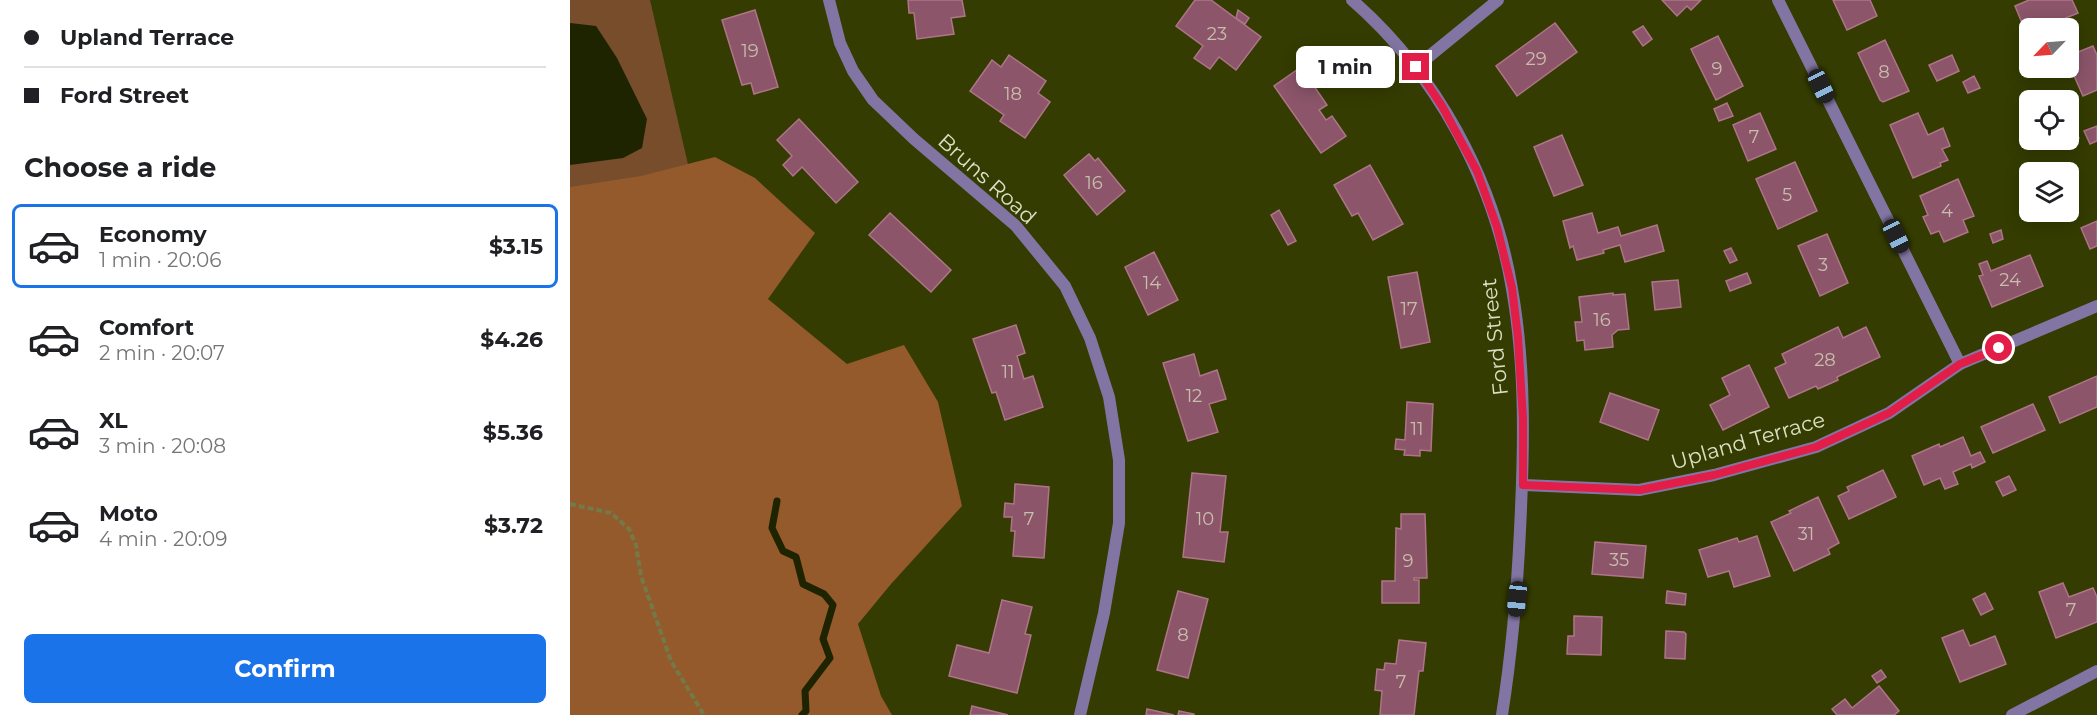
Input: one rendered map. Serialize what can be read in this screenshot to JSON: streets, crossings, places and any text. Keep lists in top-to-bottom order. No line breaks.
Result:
{"streets":{"street":["Bruns Road","Ford Street","Upland Terrace"]},"crossings":[["Ford Street","Upland Terrace"]],"house_numbers":["23","19","29","9","8","18","7","16","5","4","3","24","14","17","16","28","11","12","11","7","10","31","35","9","7","8","7"],"north":"bottom left","page":{"banner":["Upland Terrace","Ford Street"],"bubble":"1 min","heading":"Choose a ride","list":[{"name":"Economy","note":"1 min · 20:06","value":"$3.15"},{"name":"Comfort","note":"2 min · 20:07","value":"$4.26"},{"name":"XL","note":"3 min · 20:08","value":"$5.36"},{"name":"Moto","note":"4 min · 20:09","value":"$3.72"}],"buttons":"Confirm"}}
